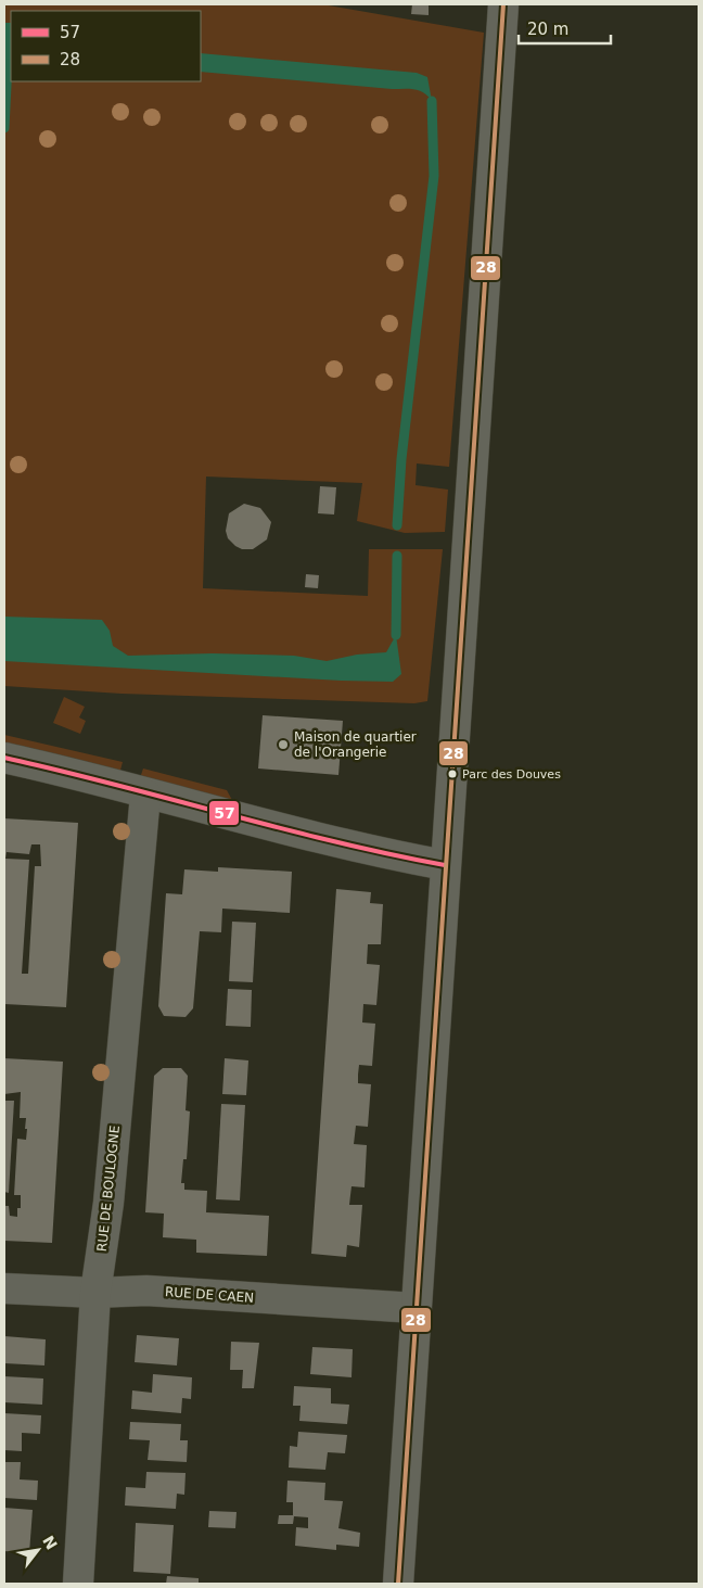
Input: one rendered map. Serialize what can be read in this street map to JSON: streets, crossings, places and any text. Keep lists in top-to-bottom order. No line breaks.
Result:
{"streets":{"street":["RUE DE BOULOGNE","RUE DE CAEN"]},"crossings":[["RUE DE BOULOGNE","RUE DE CAEN"]],"places":["Maison de quartier de l'Orangerie","Parc des Douves"],"lines":["transit line 28","transit line 57"],"legend":["57","28"],"scale_bar":"20 m","north":"top right"}
